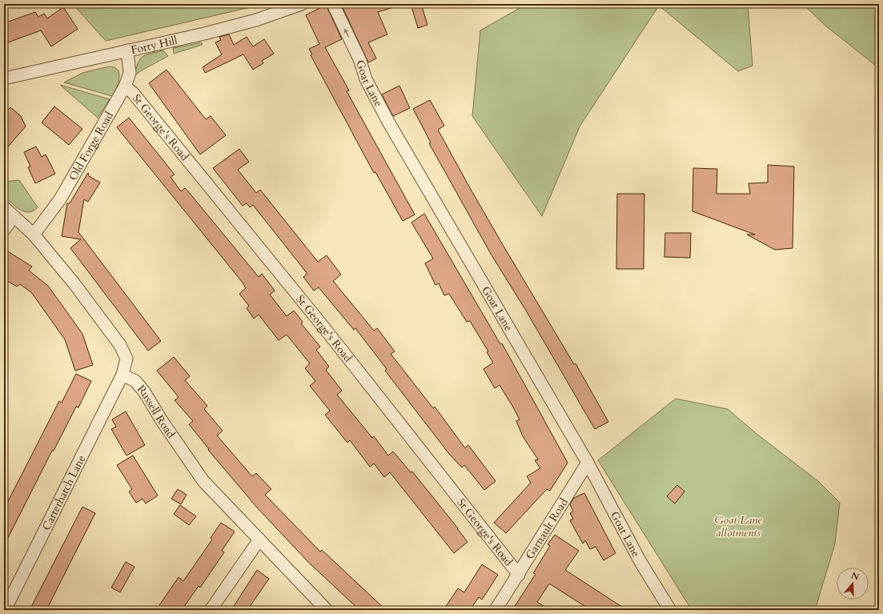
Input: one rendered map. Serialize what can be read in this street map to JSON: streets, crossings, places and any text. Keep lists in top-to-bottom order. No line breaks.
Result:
{"streets":{"street":["Forty Hill","Goat Lane","St George's Road","Old Forge Road","Russell Road","Carterhatch Lane","Garnault Road"]},"crossings":[["Forty Hill","Old Forge Road"],["Goat Lane","Garnault Road"],["St George's Road","Old Forge Road"],["St George's Road","Garnault Road"],["Russell Road","Carterhatch Lane"]],"one_way":["Goat Lane"],"parks":["Goat Lane allotments"],"north":"top"}
